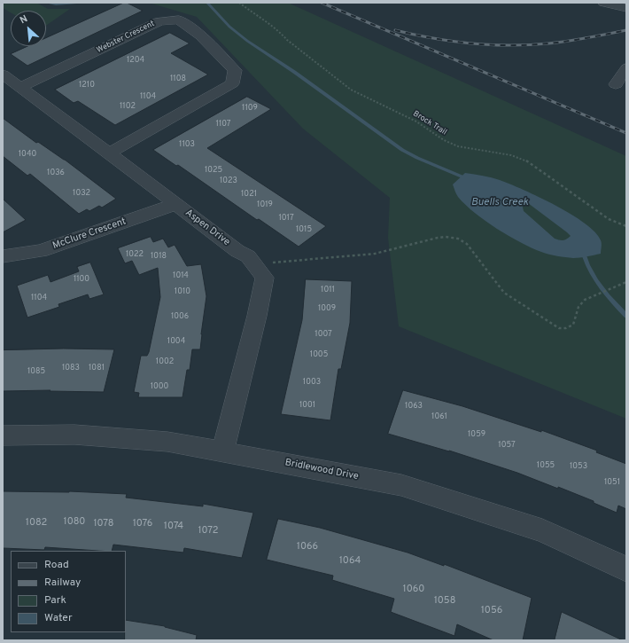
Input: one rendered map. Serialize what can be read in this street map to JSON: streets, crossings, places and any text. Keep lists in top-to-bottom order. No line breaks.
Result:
{"streets":{"street":["Webster Crescent","Aspen Drive","McClure Crescent","Bridlewood Drive"],"path":["Brock Trail"]},"crossings":[["Webster Crescent","Aspen Drive"],["Aspen Drive","McClure Crescent"],["Aspen Drive","Bridlewood Drive"]],"water":["Buells Creek"],"house_numbers":["1204","1108","1210","1104","1102","1109","1107","1103","1040","1025","1036","1023","1032","1021","1019","1017","1015","1022","1018","1014","1100","1011","1010","1104","1009","1006","1007","1004","1005","1002","1083","1081","1085","1003","1000","1001","1063","1061","1059","1057","1055","1053","1051","1080","1082","1078","1076","1074","1072","1066","1064","1060","1058","1056"],"legend":["Road","Railway","Park","Water"],"north":"top left"}
